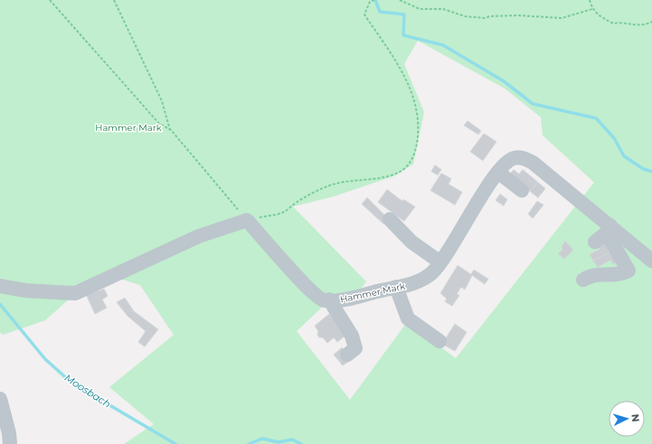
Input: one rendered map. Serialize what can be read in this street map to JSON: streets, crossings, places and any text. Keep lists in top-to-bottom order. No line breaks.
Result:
{"streets":{"street":["Hammer Mark"]},"water":["Moosbach"],"parks":["Hammer Mark"],"north":"right"}
